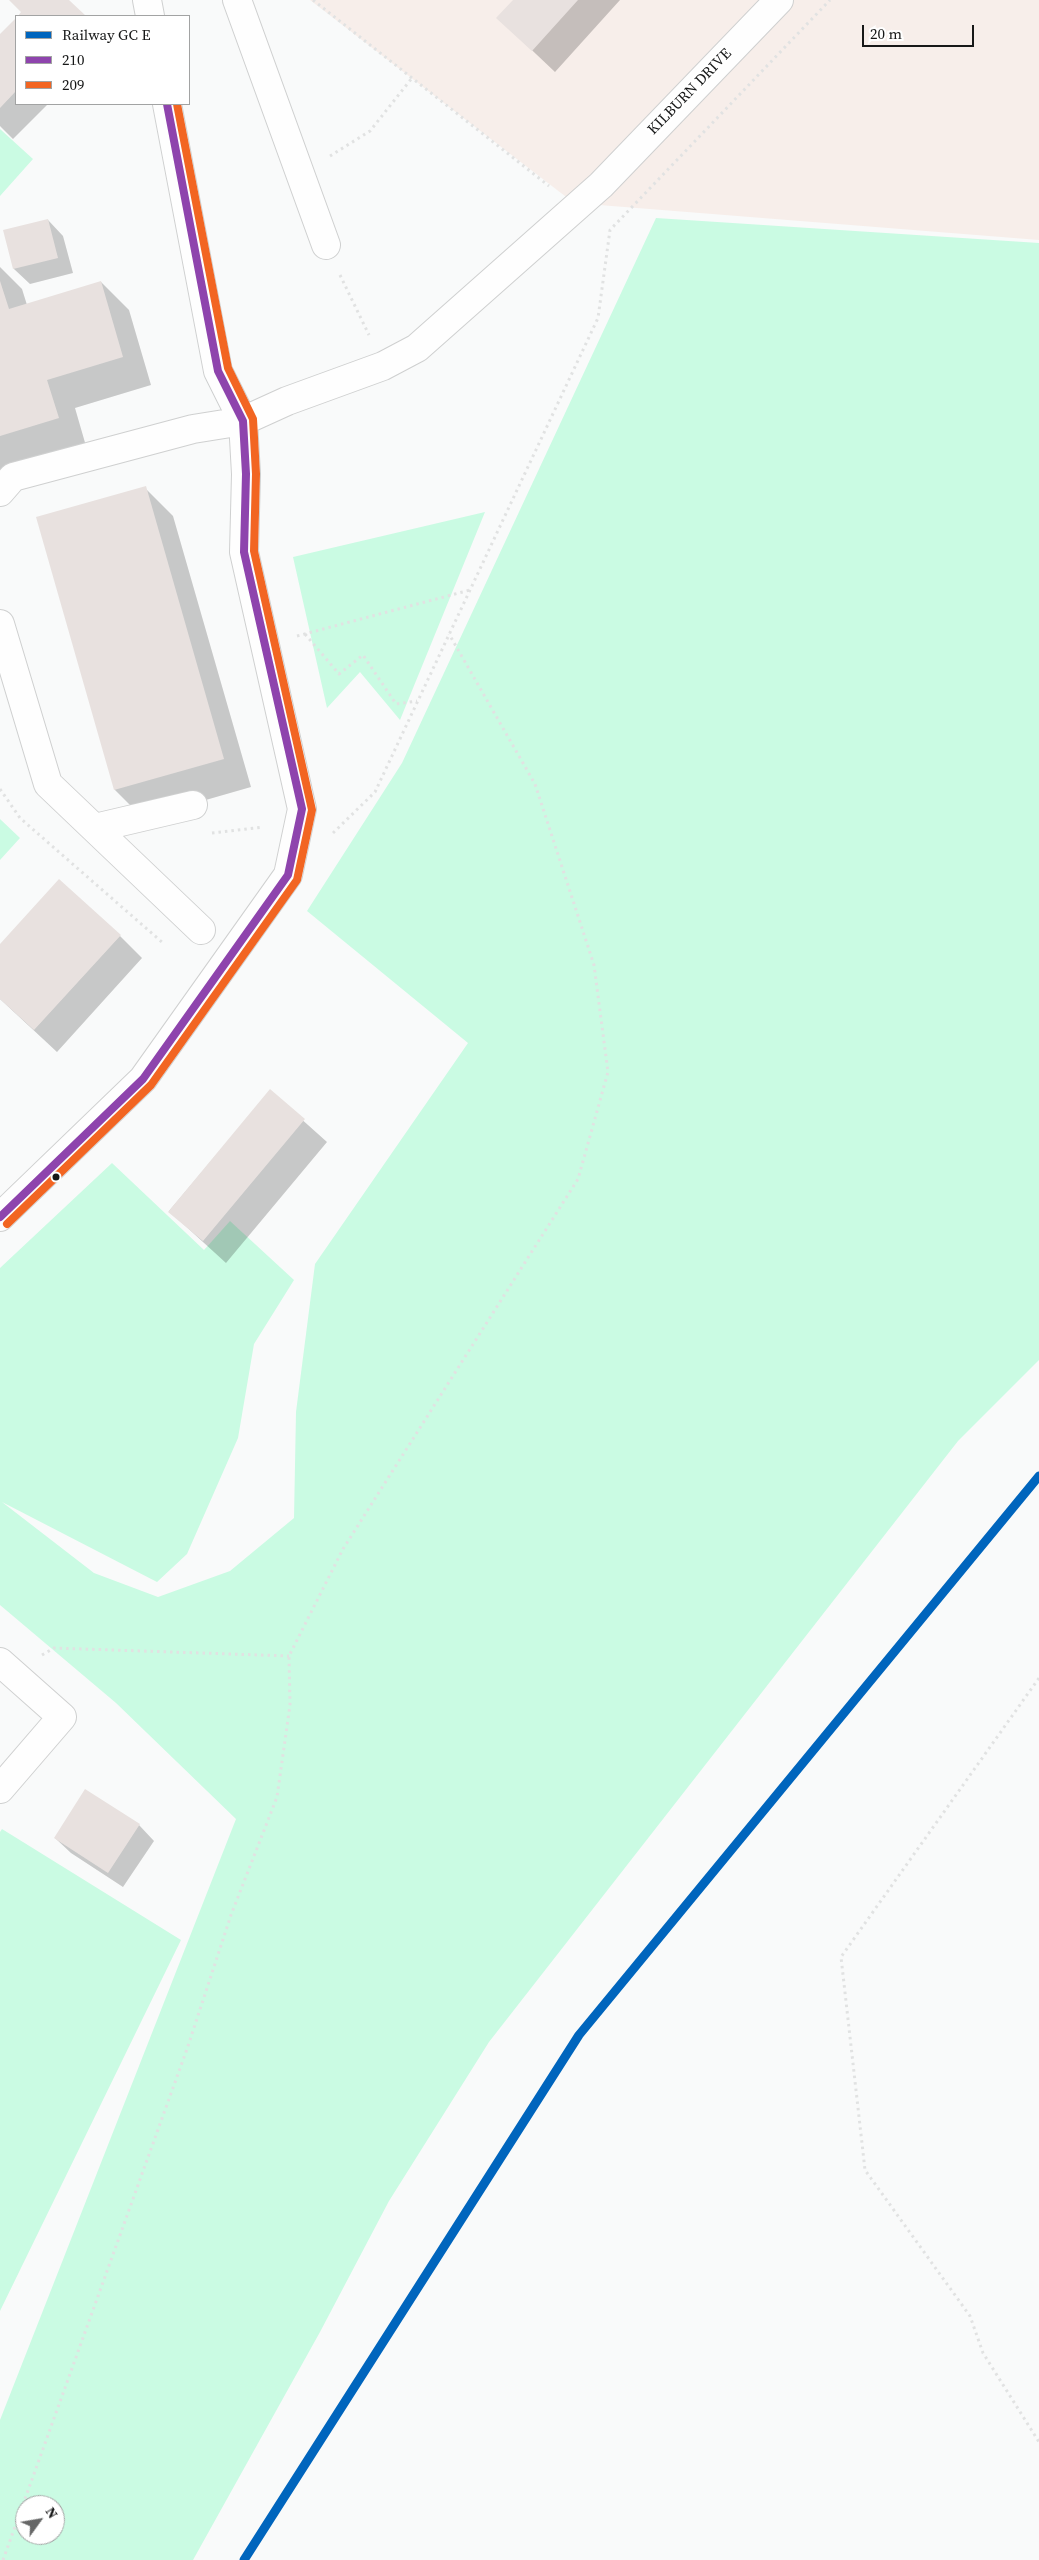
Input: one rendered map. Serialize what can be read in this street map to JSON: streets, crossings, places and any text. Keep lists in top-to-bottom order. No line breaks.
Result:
{"streets":{"street":["KILBURN DRIVE"]},"lines":["transit line 210","transit line 209"],"legend":["Railway GC E","210","209"],"scale_bar":"20 m","north":"top right"}
